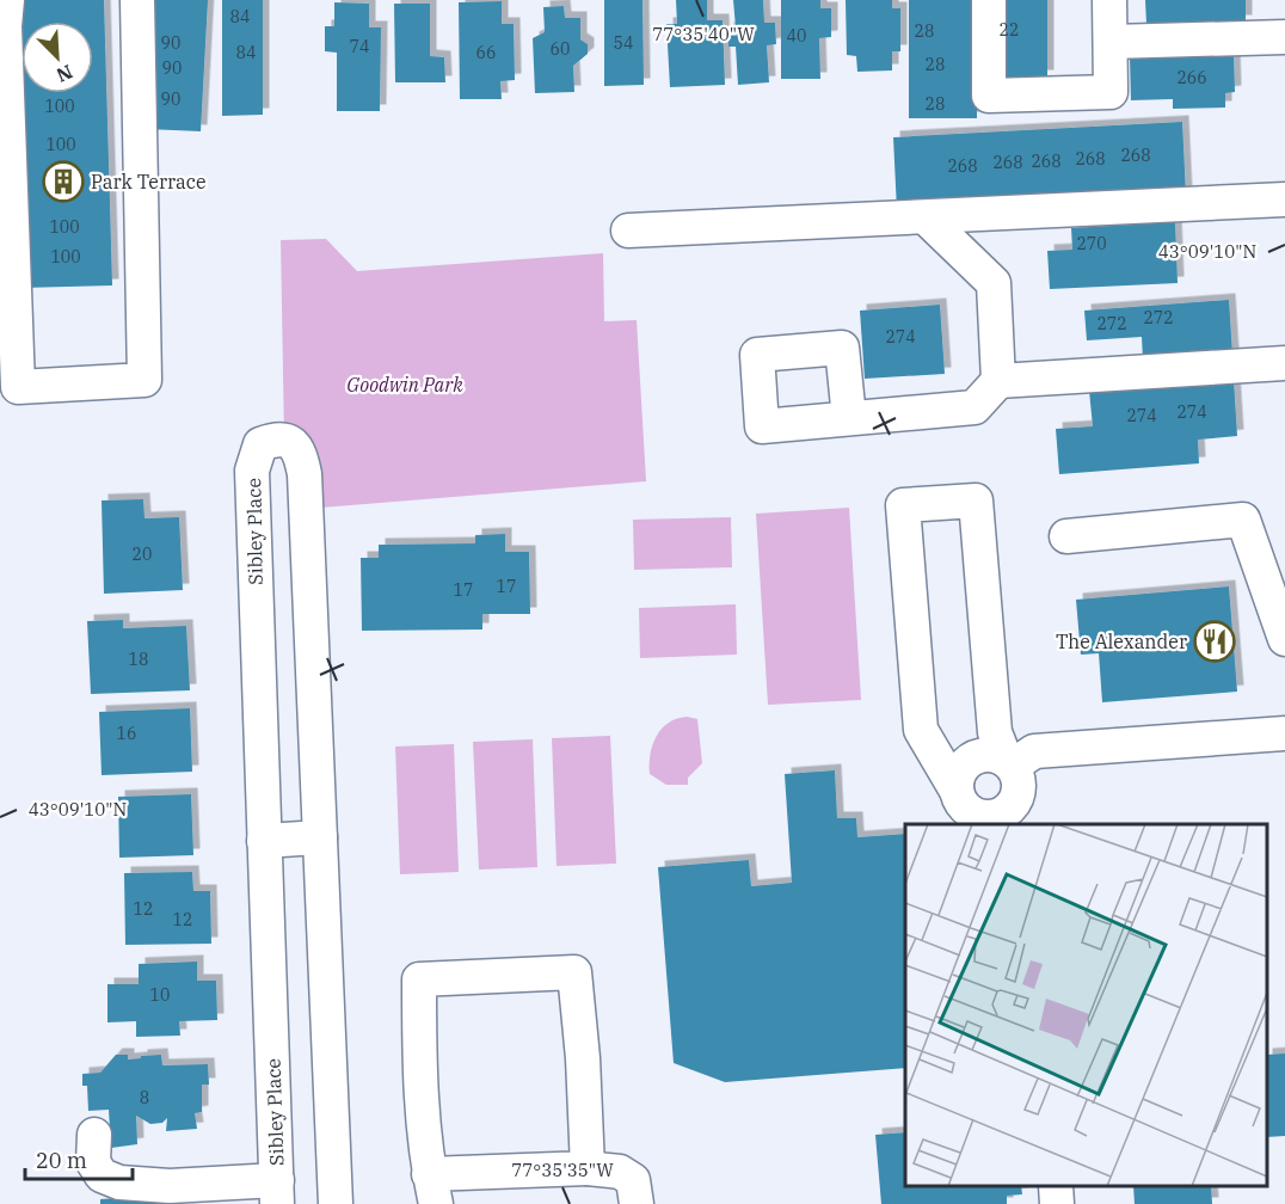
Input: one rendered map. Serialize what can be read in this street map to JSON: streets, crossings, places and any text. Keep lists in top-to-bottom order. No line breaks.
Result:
{"streets":{"street":["Sibley Place"]},"parks":["Goodwin Park"],"places":{"building":["Park Terrace"],"restaurant":["The Alexander"]},"house_numbers":["84","22","28","40","90","54","74","60","84","66","28","90","266","90","28","100","100","268","268","268","268","268","100","270","100","272","272","274","274","274","20","17","17","18","16","12","12","10","8"],"scale_bar":"20 m","north":"bottom right","coordinates":["77°35'40\"W","43°09'10\"N","77°35'35\"W"]}
